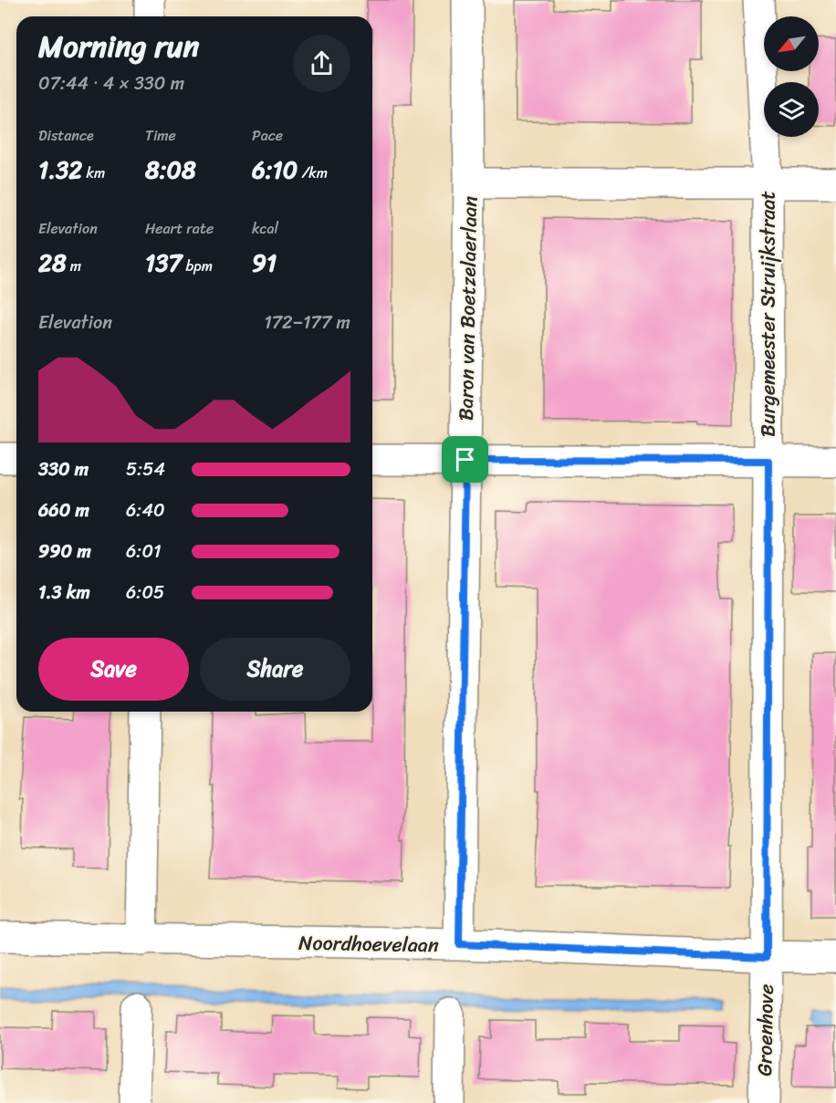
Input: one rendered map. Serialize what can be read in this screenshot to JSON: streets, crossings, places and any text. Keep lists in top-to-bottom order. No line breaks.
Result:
{"streets":{"street":["Baron van Boetzelaerlaan","Burgemeester Struijkstraat","Noordhoevelaan","Groenhove"]},"crossings":[["Baron van Boetzelaerlaan","Noordhoevelaan"],["Burgemeester Struijkstraat","Noordhoevelaan"],["Burgemeester Struijkstraat","Groenhove"],["Noordhoevelaan","Groenhove"]],"north":"bottom left","page":{"heading":["Morning run","07:44 · 4 × 330 m"],"stats":[["Distance","1.32 km"],["Time","8:08"],["Pace","6:10 /km"],["Elevation","28 m"],["Heart rate","137 bpm"],["kcal","91"]],"chart":["Elevation","172–177 m"],"list":[{"name":"330 m","note":"5:54"},{"name":"660 m","note":"6:40"},{"name":"990 m","note":"6:01"},{"name":"1.3 km","note":"6:05"}],"buttons":["Save","Share"]}}
